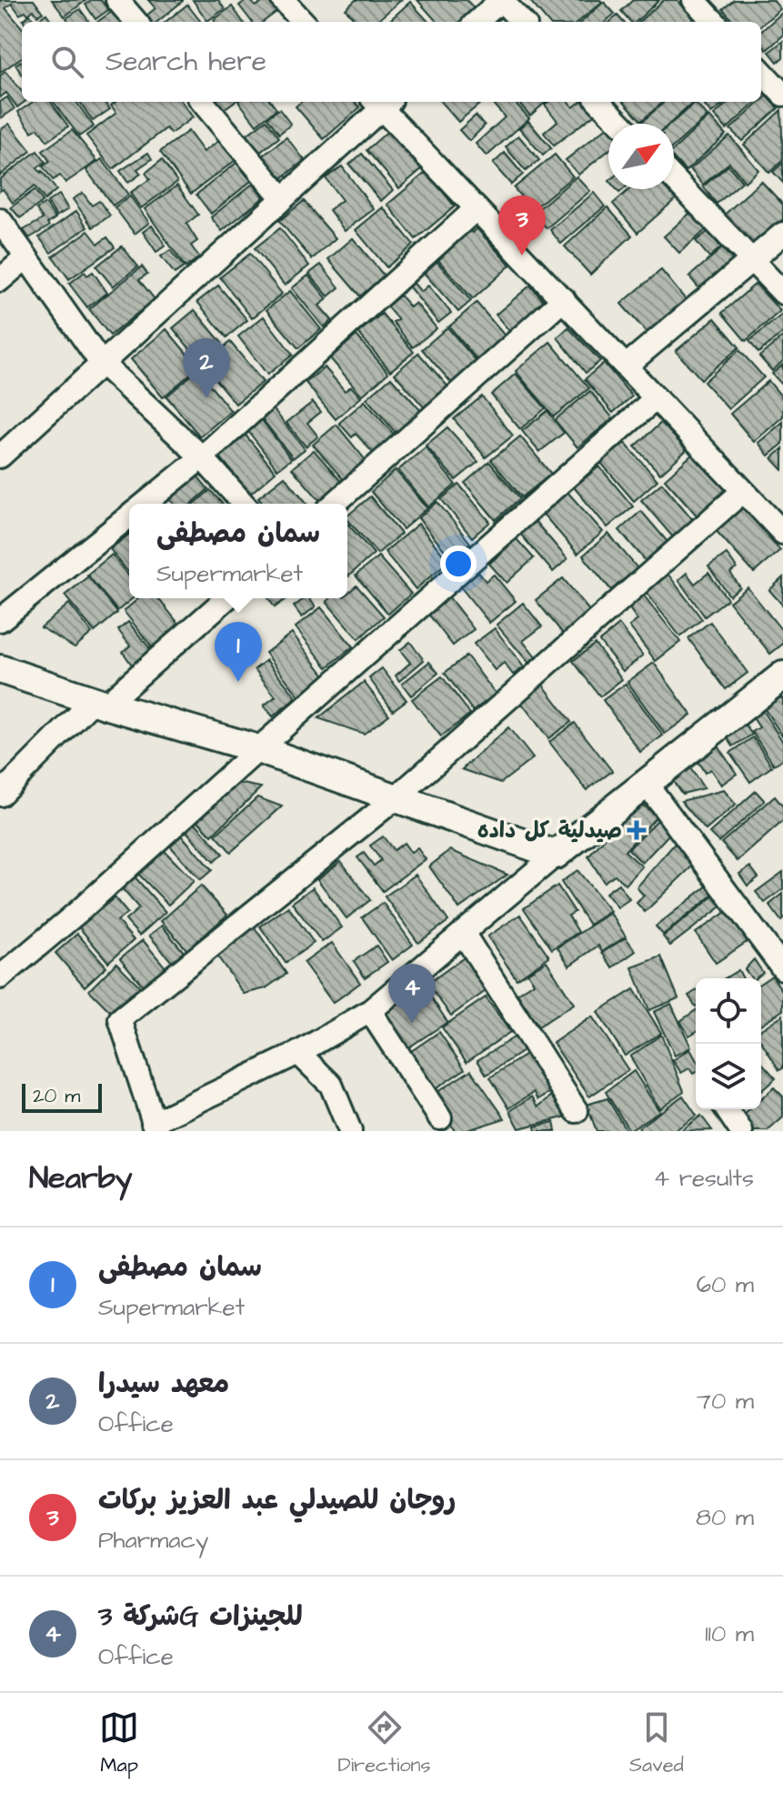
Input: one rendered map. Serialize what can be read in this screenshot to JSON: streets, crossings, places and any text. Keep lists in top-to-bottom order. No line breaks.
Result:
{"places":{"health":["صيدلية كل داده"]},"scale_bar":"20 m","north":"top right","page":{"search":"Search here","pins":["3","2","1","4"],"popup":["سمان مصطفى","Supermarket"],"scale":"20 m","heading":["Nearby","4 results"],"list":[{"mark":"1","name":"سمان مصطفى","note":"Supermarket","value":"60 m"},{"mark":"2","name":"معهد سيدرا","note":"Office","value":"70 m"},{"mark":"3","name":"روجان للصيدلي عبد العزيز بركات","note":"Pharmacy","value":"80 m"},{"mark":"4","name":"شركة 3G للجينزات","note":"Office","value":"110 m"}],"nav":["Map","Directions","Saved"]}}
